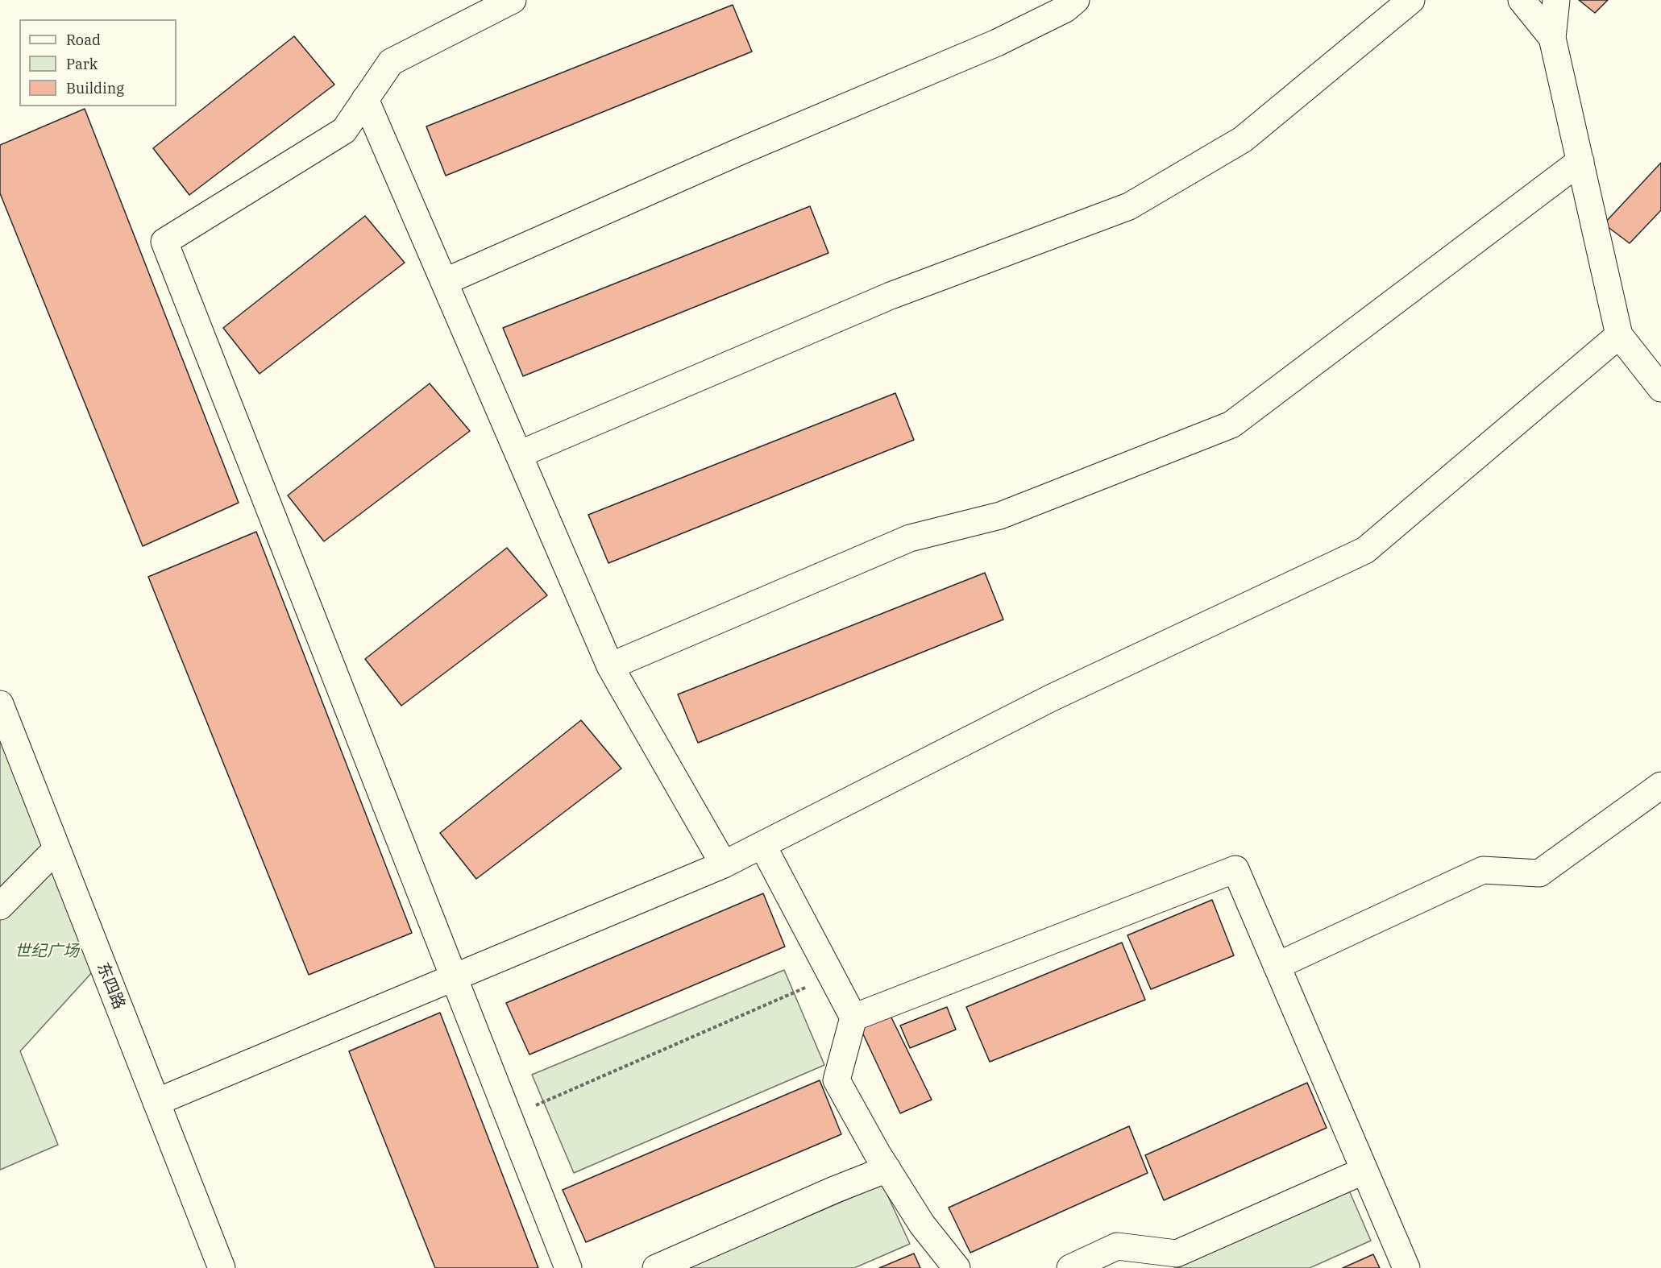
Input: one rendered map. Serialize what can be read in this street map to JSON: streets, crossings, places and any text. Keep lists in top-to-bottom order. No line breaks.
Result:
{"streets":{"street":["东四路"]},"parks":["世纪广场"],"legend":["Road","Park","Building"]}
